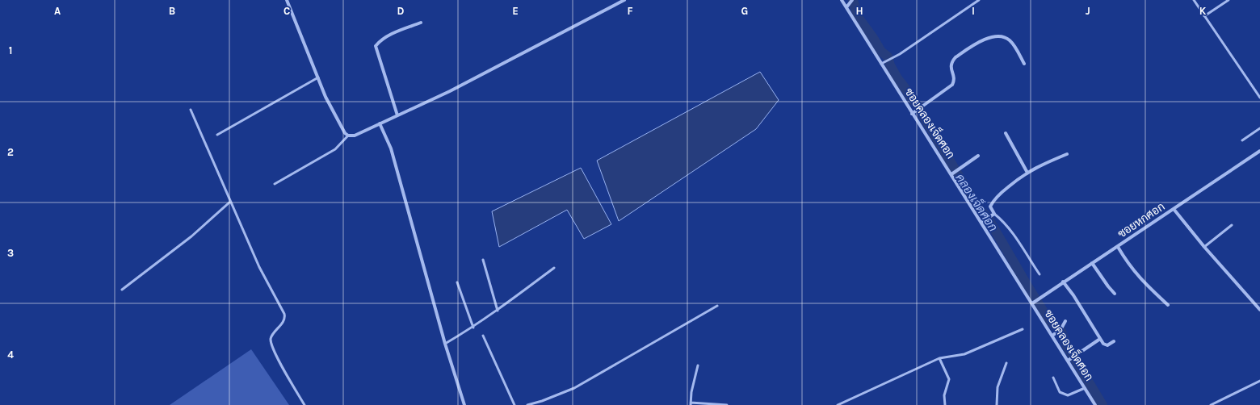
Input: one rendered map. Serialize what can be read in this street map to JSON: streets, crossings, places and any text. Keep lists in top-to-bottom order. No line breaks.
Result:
{"streets":{"street":["ซอยคลองเจ็ดศอก","ซอยหกศอก"]},"crossings":[["ซอยคลองเจ็ดศอก","ซอยหกศอก"]],"water":["คลองเจ็ดศอก"],"grid":{"columns":["A","B","C","D","E","F","G","H","I","J","K"],"rows":["1","2","3","4"]}}
